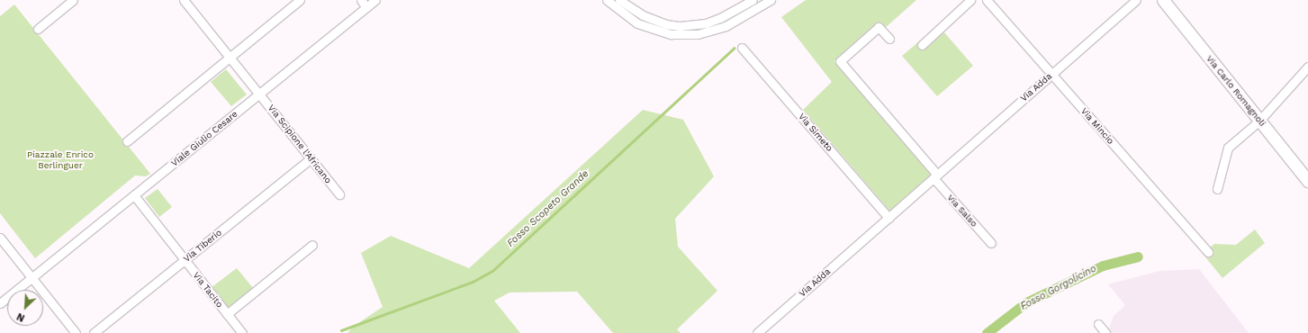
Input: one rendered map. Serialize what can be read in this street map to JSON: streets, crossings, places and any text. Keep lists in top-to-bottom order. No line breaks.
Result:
{"streets":{"main road":["Via Carlo Romagnoli"],"street":["Via Adda","Via Mincio","Via Simeto","Viale Giulio Cesare","Via Scipione l'Africano","Via Salso","Via Tiberio","Via Tacito"]},"crossings":[["Via Adda","Via Mincio"],["Via Adda","Via Simeto"],["Via Adda","Via Salso"],["Viale Giulio Cesare","Via Scipione l'Africano"],["Viale Giulio Cesare","Via Tacito"],["Via Scipione l'Africano","Via Tiberio"],["Via Tiberio","Via Tacito"]],"water":["Fosso Scopeto Grande","Fosso Gorgolicino"],"parks":["Piazzale Enrico Berlinguer"],"north":"bottom left"}
